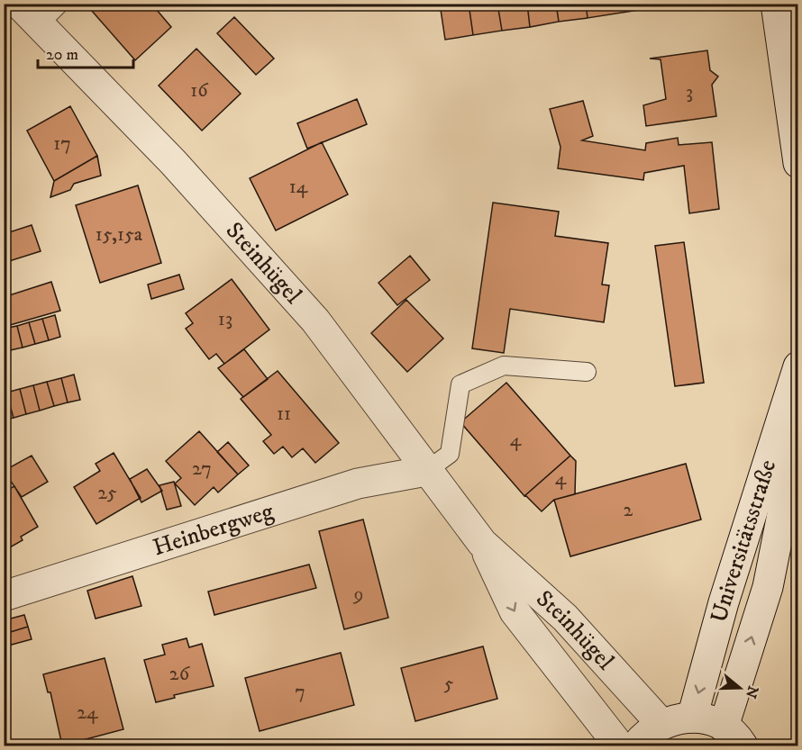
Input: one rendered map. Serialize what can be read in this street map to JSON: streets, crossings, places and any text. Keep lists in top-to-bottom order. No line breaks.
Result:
{"streets":{"street":["Steinhügel","Heinbergweg","Universitätsstraße"]},"crossings":[["Steinhügel","Heinbergweg"]],"house_numbers":["16","3","17","14","15,15a","13","11","4","27","4","25","2","9","26","5","7","24"],"scale_bar":"20 m","north":"right"}
